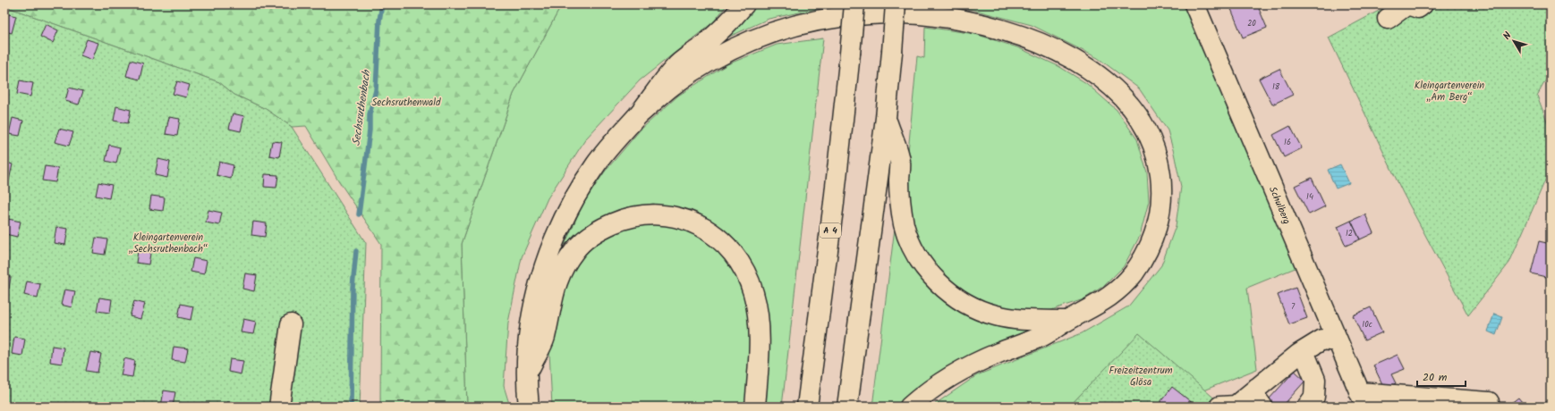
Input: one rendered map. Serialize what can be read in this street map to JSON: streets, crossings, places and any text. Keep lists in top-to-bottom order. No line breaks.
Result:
{"streets":{"main road":["Schulberg","A 4"]},"water":["Sechsruthenbach"],"parks":["Kleingartenverein „Am Berg“","Sechsruthenwald","Kleingartenverein „Sechsruthenbach“","Freizeitzentrum Glösa"],"house_numbers":["20","18","16","14","12","7","10c"],"scale_bar":"20 m","north":"top left"}
